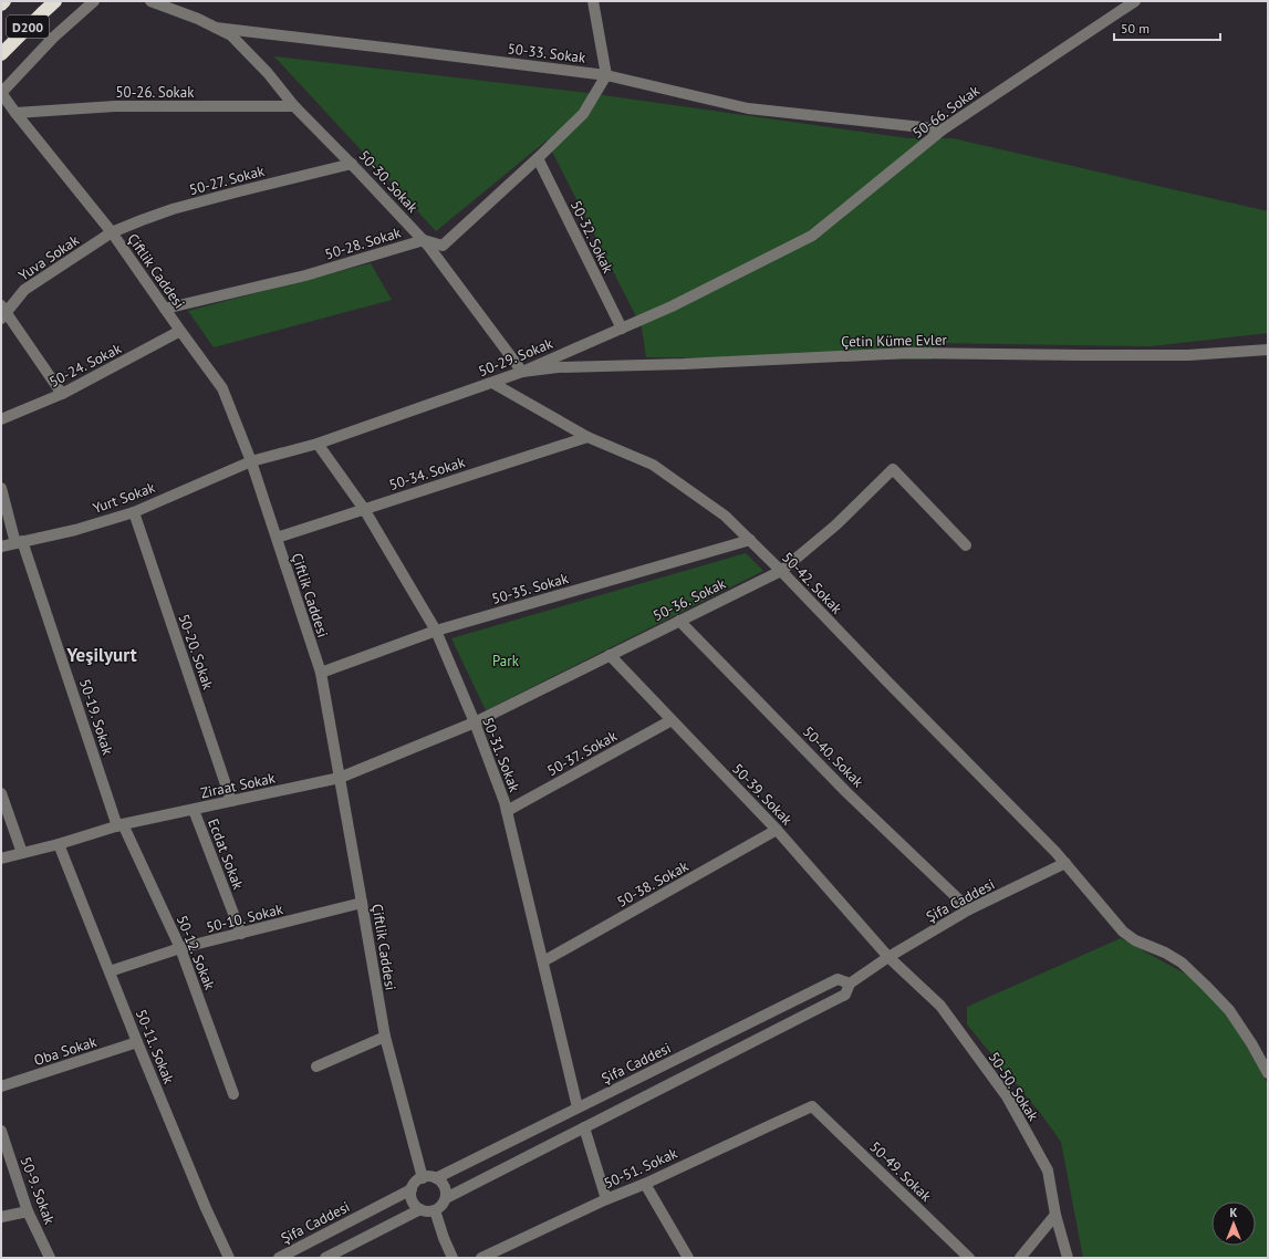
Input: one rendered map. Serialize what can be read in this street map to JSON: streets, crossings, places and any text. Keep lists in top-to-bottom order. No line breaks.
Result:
{"streets":{"highway":["D200"],"street":["50-33. Sokak","50-26. Sokak","50-66. Sokak","50-27. Sokak","50-30. Sokak","50-32. Sokak","50-28. Sokak","Yuva Sokak","Çiftlik Caddesi","Çetin Küme Evler","50-29. Sokak","50-24. Sokak","50-34. Sokak","Yurt Sokak","50-42. Sokak","50-35. Sokak","50-36. Sokak","50-20. Sokak","50-19. Sokak","50-37. Sokak","50-31. Sokak","50-40. Sokak","Ziraat Sokak","50-39. Sokak","Ecdat Sokak","50-38. Sokak","Şifa Caddesi","50-10. Sokak","50-12. Sokak","50-11. Sokak","Oba Sokak","50-50. Sokak","50-51. Sokak","50-49. Sokak","50-9. Sokak"]},"crossings":[["50-33. Sokak","50-66. Sokak"],["50-33. Sokak","50-30. Sokak"],["50-26. Sokak","50-30. Sokak"],["50-26. Sokak","Çiftlik Caddesi"],["50-66. Sokak","50-29. Sokak"],["50-27. Sokak","50-30. Sokak"],["50-27. Sokak","Yuva Sokak"],["50-27. Sokak","Çiftlik Caddesi"],["50-30. Sokak","50-28. Sokak"],["50-30. Sokak","Çetin Küme Evler"],["50-30. Sokak","50-29. Sokak"],["50-32. Sokak","50-28. Sokak"],["50-32. Sokak","50-29. Sokak"],["50-28. Sokak","Çiftlik Caddesi"],["Yuva Sokak","Çiftlik Caddesi"],["Çiftlik Caddesi","50-29. Sokak"],["Çiftlik Caddesi","50-24. Sokak"],["Çiftlik Caddesi","50-34. Sokak"],["Çiftlik Caddesi","Yurt Sokak"],["Çiftlik Caddesi","50-35. Sokak"],["Çiftlik Caddesi","Ziraat Sokak"],["Çiftlik Caddesi","Şifa Caddesi"],["Çiftlik Caddesi","50-10. Sokak"],["Çetin Küme Evler","50-29. Sokak"],["50-29. Sokak","Yurt Sokak"],["50-29. Sokak","50-42. Sokak"],["50-29. Sokak","50-31. Sokak"],["50-34. Sokak","50-42. Sokak"],["50-34. Sokak","50-31. Sokak"],["Yurt Sokak","50-20. Sokak"],["Yurt Sokak","50-19. Sokak"],["50-42. Sokak","50-35. Sokak"],["50-42. Sokak","50-36. Sokak"],["50-42. Sokak","Şifa Caddesi"],["50-35. Sokak","50-31. Sokak"],["50-36. Sokak","50-31. Sokak"],["50-36. Sokak","50-40. Sokak"],["50-36. Sokak","Ziraat Sokak"],["50-36. Sokak","50-39. Sokak"],["50-20. Sokak","Ziraat Sokak"],["50-19. Sokak","Ziraat Sokak"],["50-19. Sokak","50-12. Sokak"],["50-37. Sokak","50-31. Sokak"],["50-37. Sokak","50-39. Sokak"],["50-31. Sokak","Ziraat Sokak"],["50-31. Sokak","50-38. Sokak"],["50-31. Sokak","Şifa Caddesi"],["50-40. Sokak","Şifa Caddesi"],["Ziraat Sokak","Ecdat Sokak"],["Ziraat Sokak","50-12. Sokak"],["Ziraat Sokak","50-11. Sokak"],["50-39. Sokak","50-38. Sokak"],["50-39. Sokak","Şifa Caddesi"],["50-39. Sokak","50-50. Sokak"],["Ecdat Sokak","50-10. Sokak"],["Şifa Caddesi","50-50. Sokak"],["50-10. Sokak","50-12. Sokak"],["50-10. Sokak","50-11. Sokak"],["50-11. Sokak","Oba Sokak"],["50-51. Sokak","50-49. Sokak"]],"districts":["Yeşilyurt"],"parks":["Park"],"scale_bar":"50 m","north":"top"}
